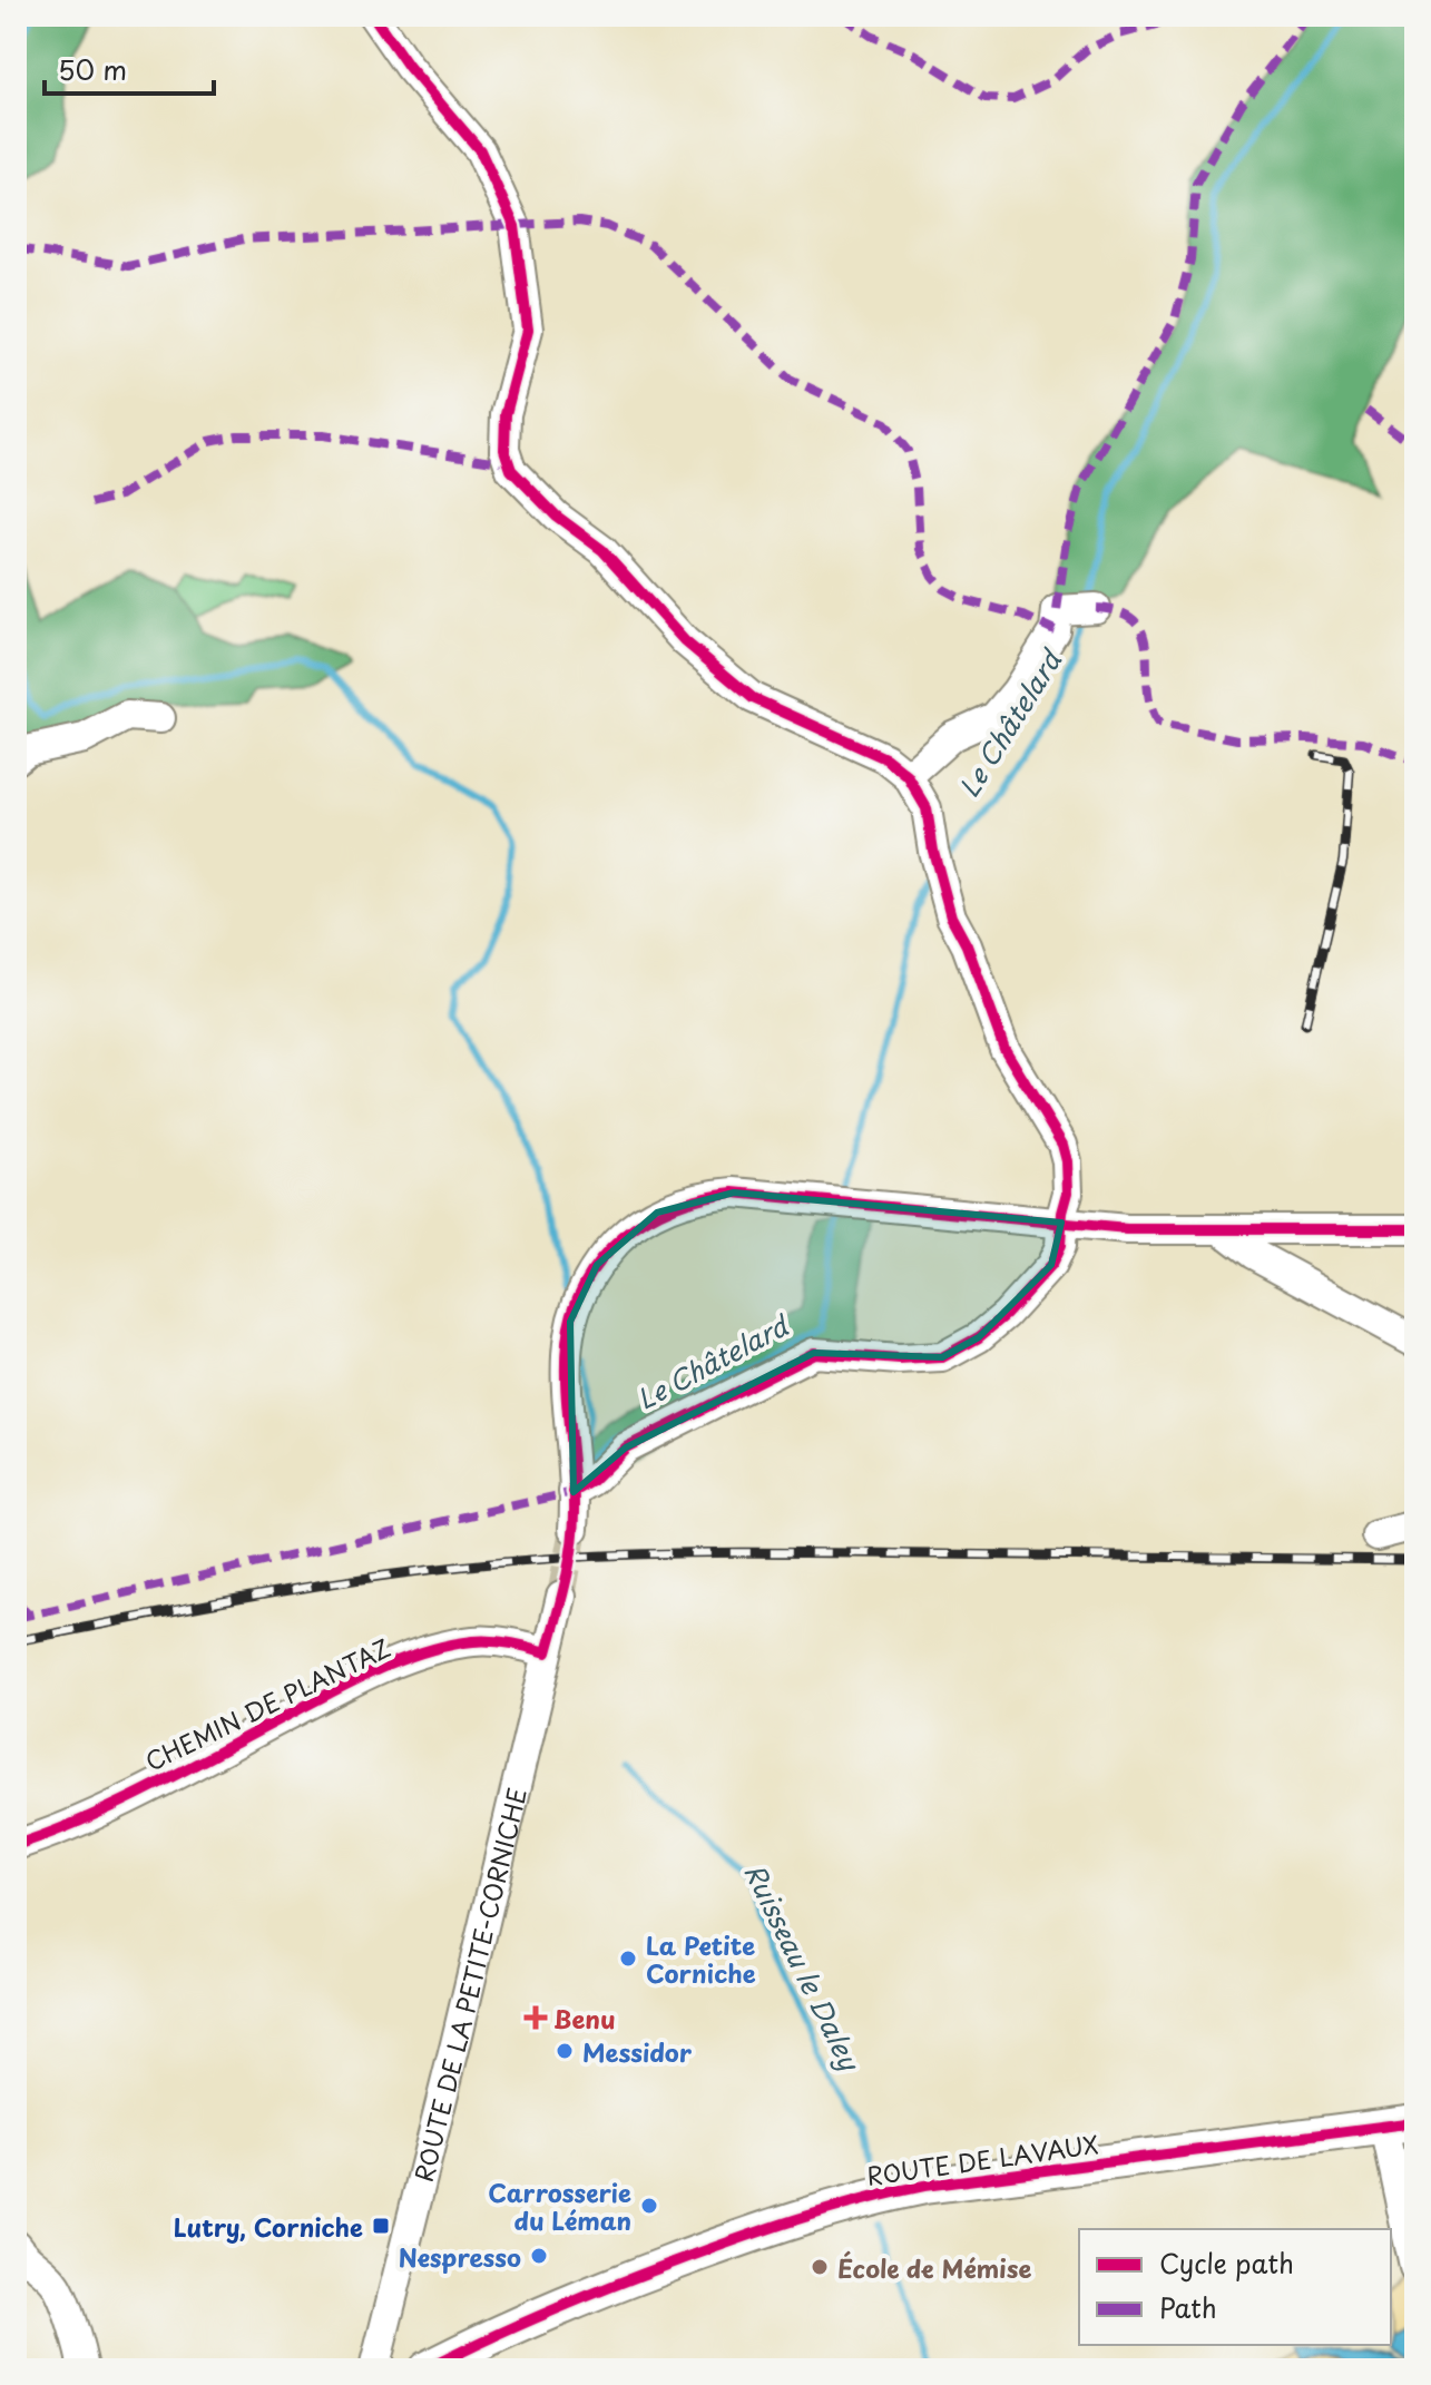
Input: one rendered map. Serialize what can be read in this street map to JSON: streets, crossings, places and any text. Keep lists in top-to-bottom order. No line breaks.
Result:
{"streets":{"main road":["ROUTE DE LAVAUX"],"street":["CHEMIN DE PLANTAZ","ROUTE DE LA PETITE-CORNICHE"]},"crossings":[["CHEMIN DE PLANTAZ","ROUTE DE LA PETITE-CORNICHE"]],"water":["Le Châtelard","Ruisseau le Daley"],"places":{"other":["La Petite Corniche","Messidor","Carrosserie du Léman","Nespresso","École de Mémise"],"health":["Benu"],"transit":["Lutry, Corniche"]},"legend":["Cycle path","Path"],"scale_bar":"50 m"}
